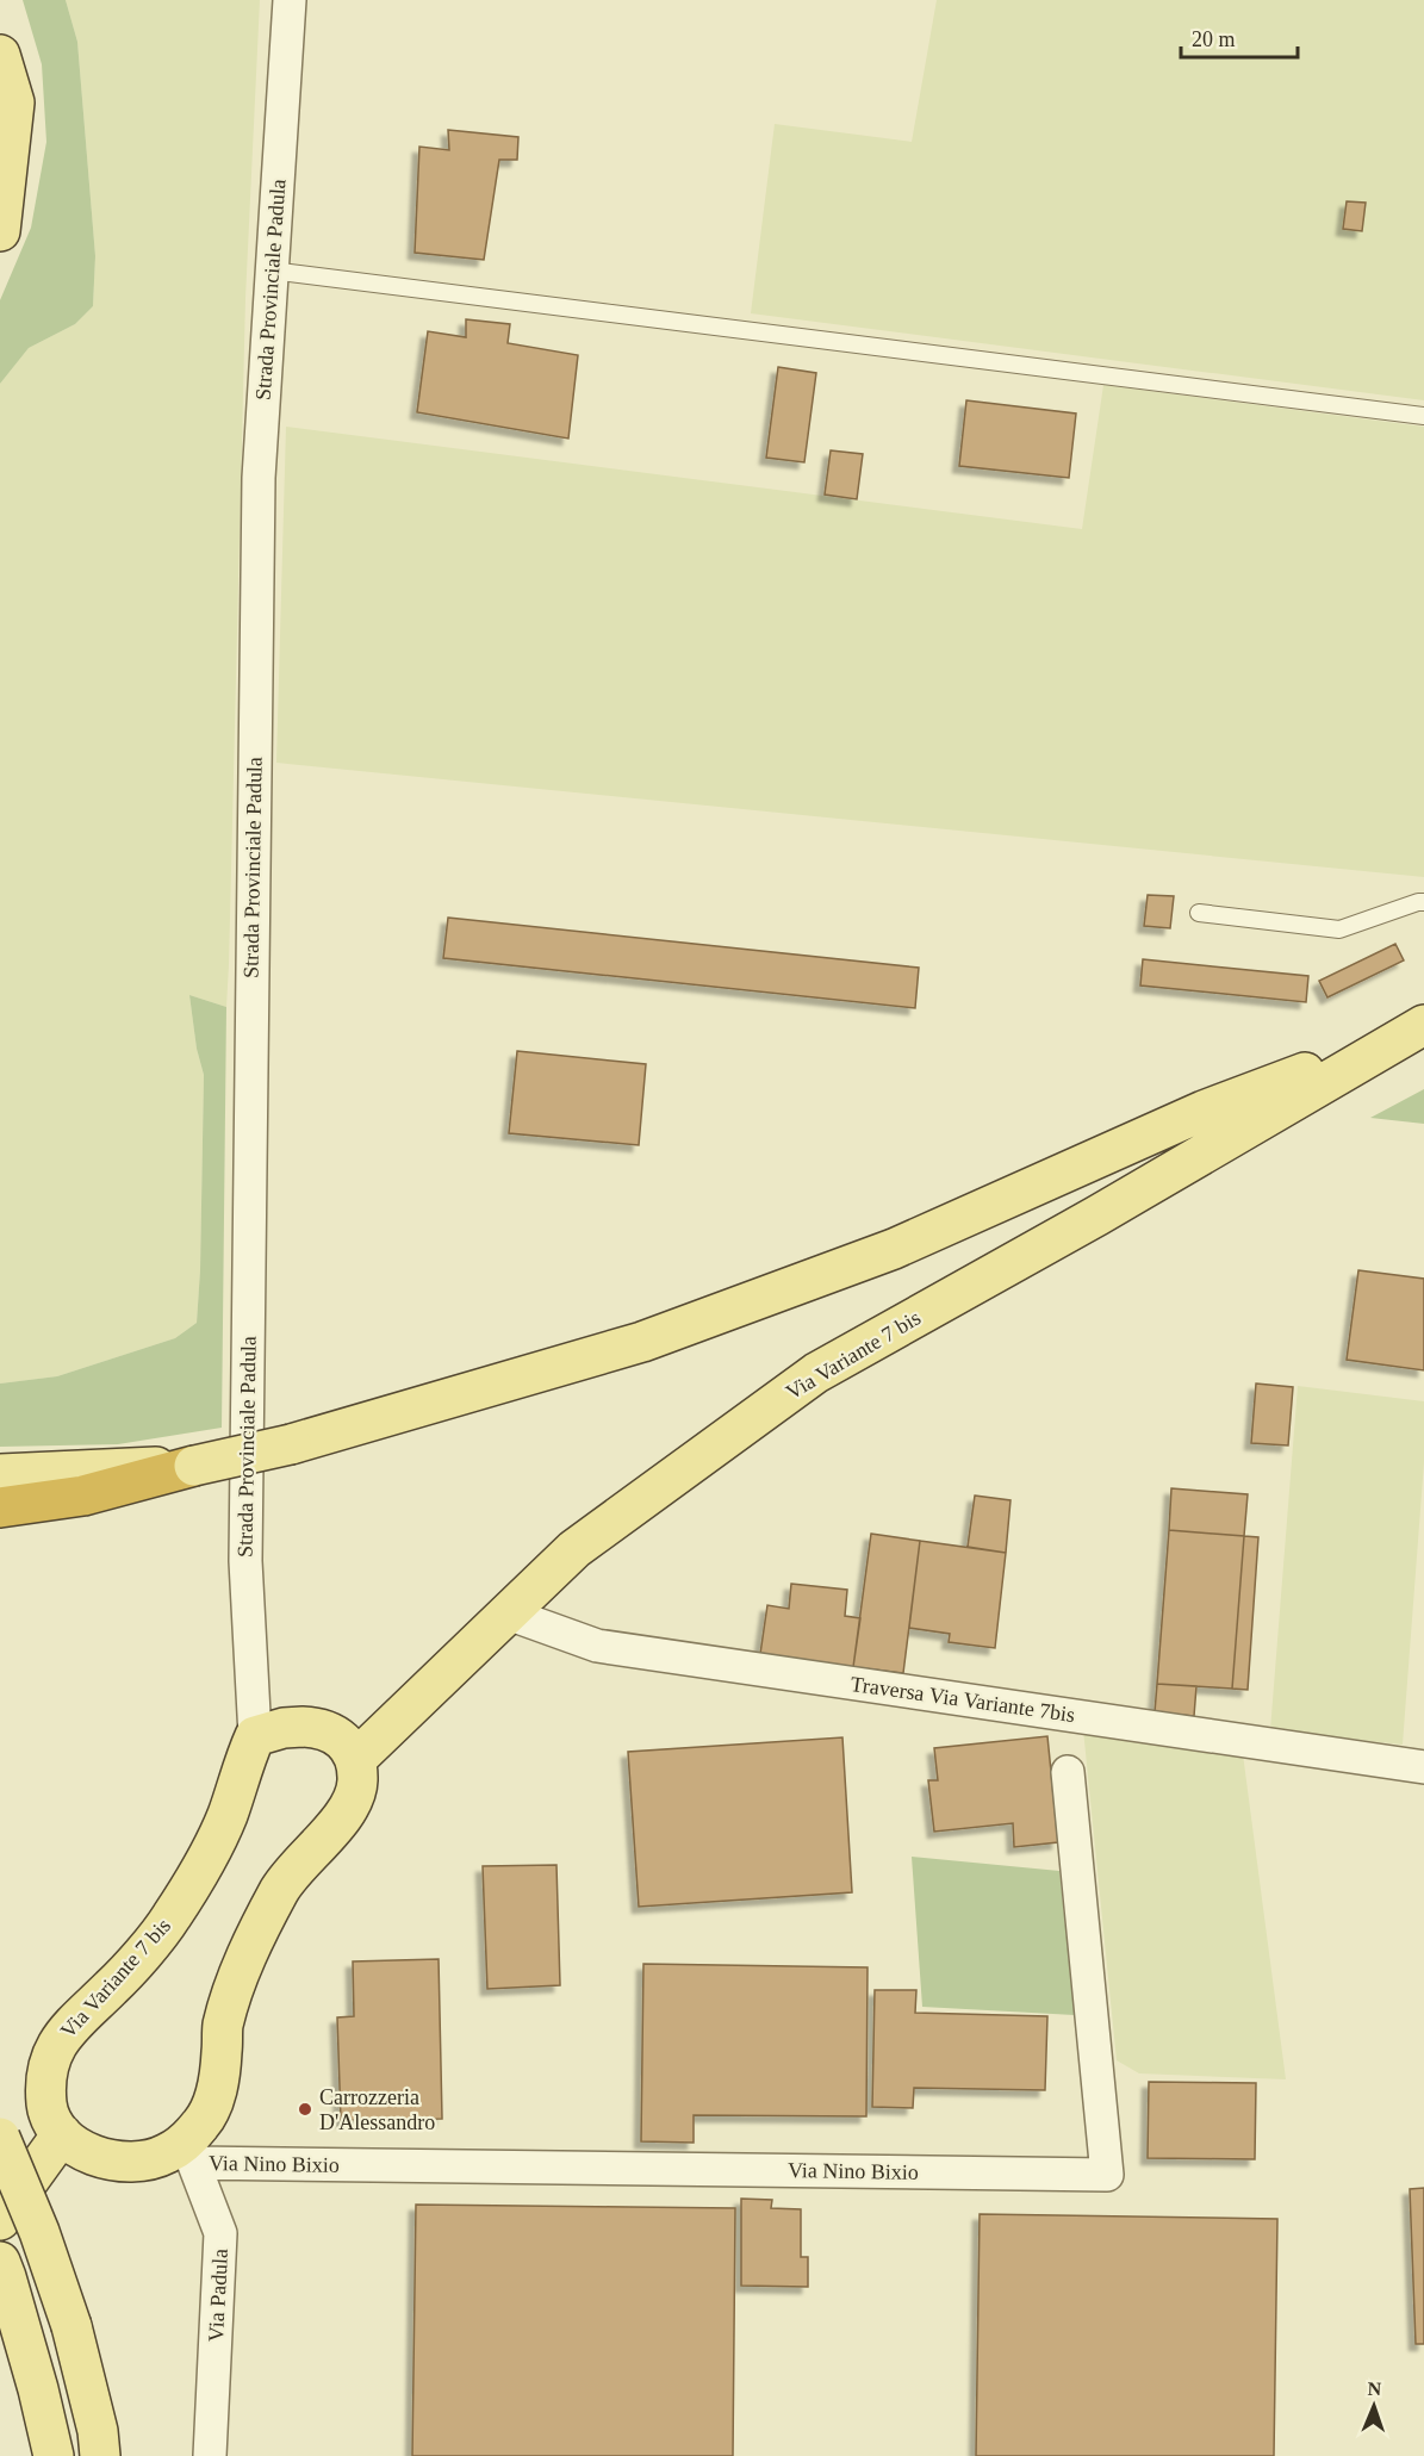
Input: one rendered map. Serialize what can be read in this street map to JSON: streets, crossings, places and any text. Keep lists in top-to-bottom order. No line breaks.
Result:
{"streets":{"main road":["Via Variante 7 bis"],"street":["Strada Provinciale Padula","Traversa Via Variante 7bis","Via Nino Bixio","Via Padula"]},"crossings":[["Strada Provinciale Padula","Via Variante 7 bis"],["Via Variante 7 bis","Traversa Via Variante 7bis"],["Via Nino Bixio","Via Padula"]],"places":["Carrozzeria D'Alessandro"],"scale_bar":"20 m","north":"top"}
